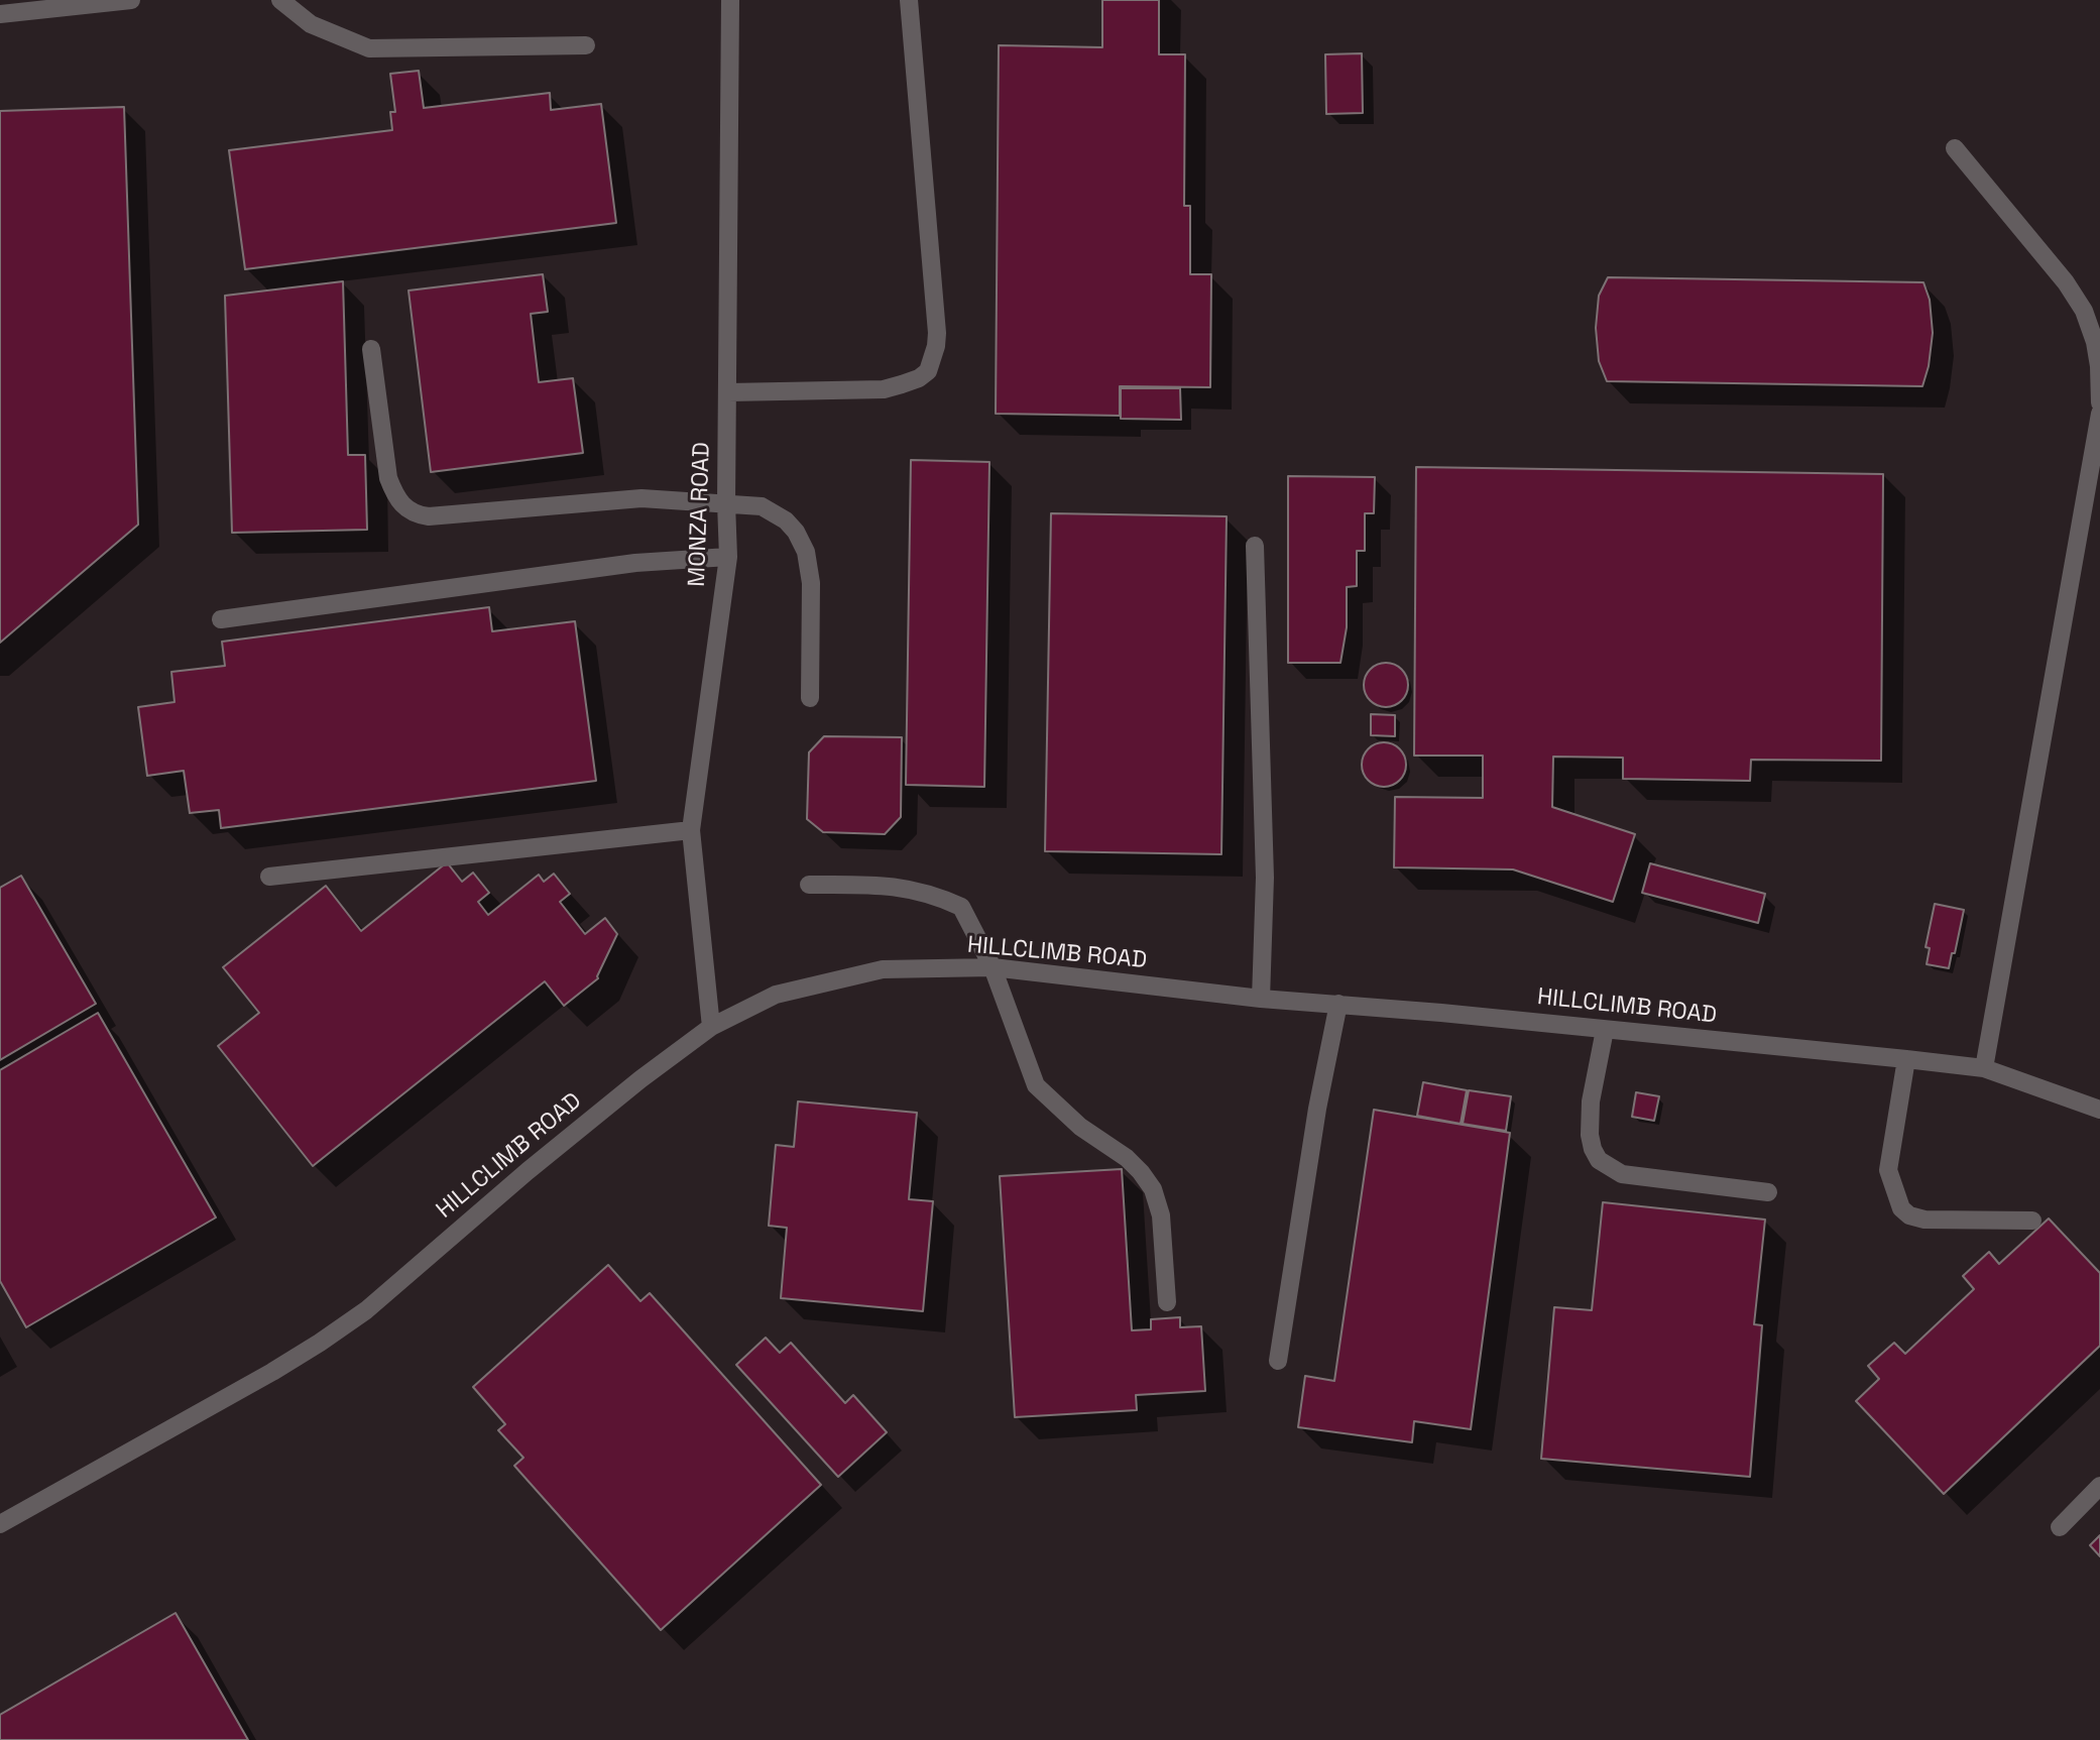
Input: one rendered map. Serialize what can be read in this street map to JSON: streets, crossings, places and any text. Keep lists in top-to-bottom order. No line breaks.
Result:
{"streets":{"street":["MONZA ROAD","HILLCLIMB ROAD"]},"crossings":[["MONZA ROAD","HILLCLIMB ROAD"]]}
